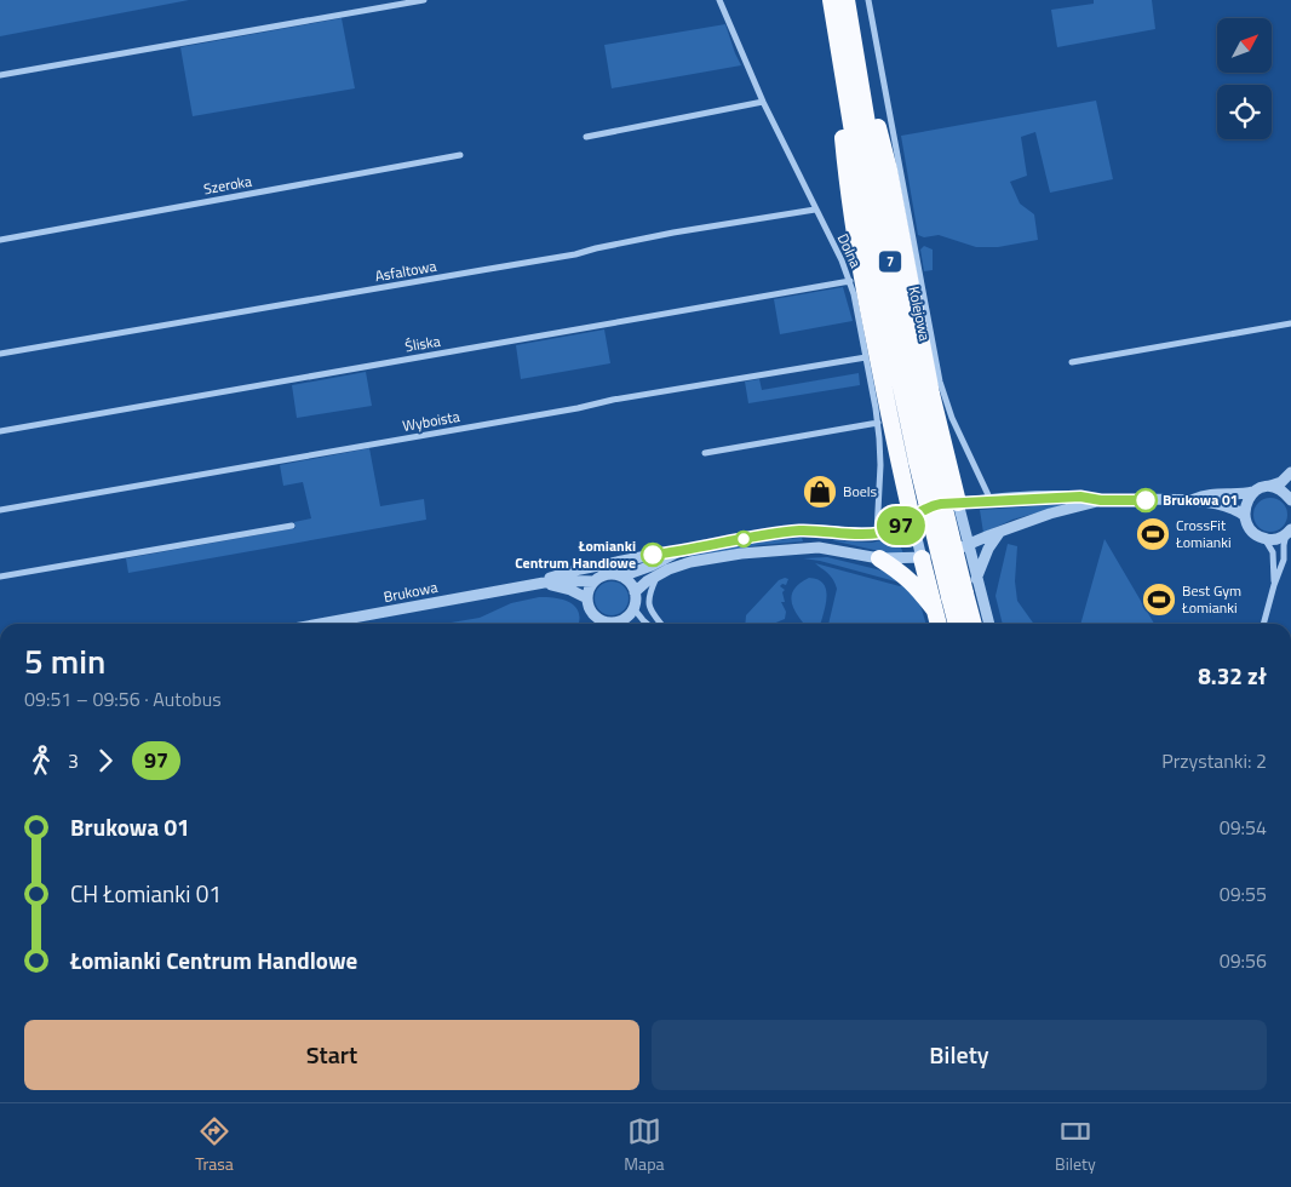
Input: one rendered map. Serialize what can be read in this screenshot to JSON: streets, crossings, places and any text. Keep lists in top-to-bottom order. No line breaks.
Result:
{"streets":{"highway":["7","Kolejowa"],"street":["Szeroka","Dolna","Asfaltowa","Śliska","Wyboista","Brukowa"]},"crossings":[["Dolna","Asfaltowa"],["Dolna","Śliska"],["Dolna","Wyboista"]],"places":{"shop":["Boels"],"other":["Brukowa 01","Łomianki Centrum Handlowe"],"sports":["CrossFit Łomianki","Best Gym Łomianki"]},"lines":["bus line 97"],"north":"top right","page":{"on_map":"97","heading":["5 min","09:51 – 09:56 · Autobus","8.32 zł"],"legs":["3","97","Przystanki: 2"],"list":[{"name":"Brukowa 01","value":"09:54"},{"name":"CH Łomianki 01","value":"09:55"},{"name":"Łomianki Centrum Handlowe","value":"09:56"}],"buttons":["Start","Bilety"],"tabs":["Trasa","Mapa","Bilety"]}}
